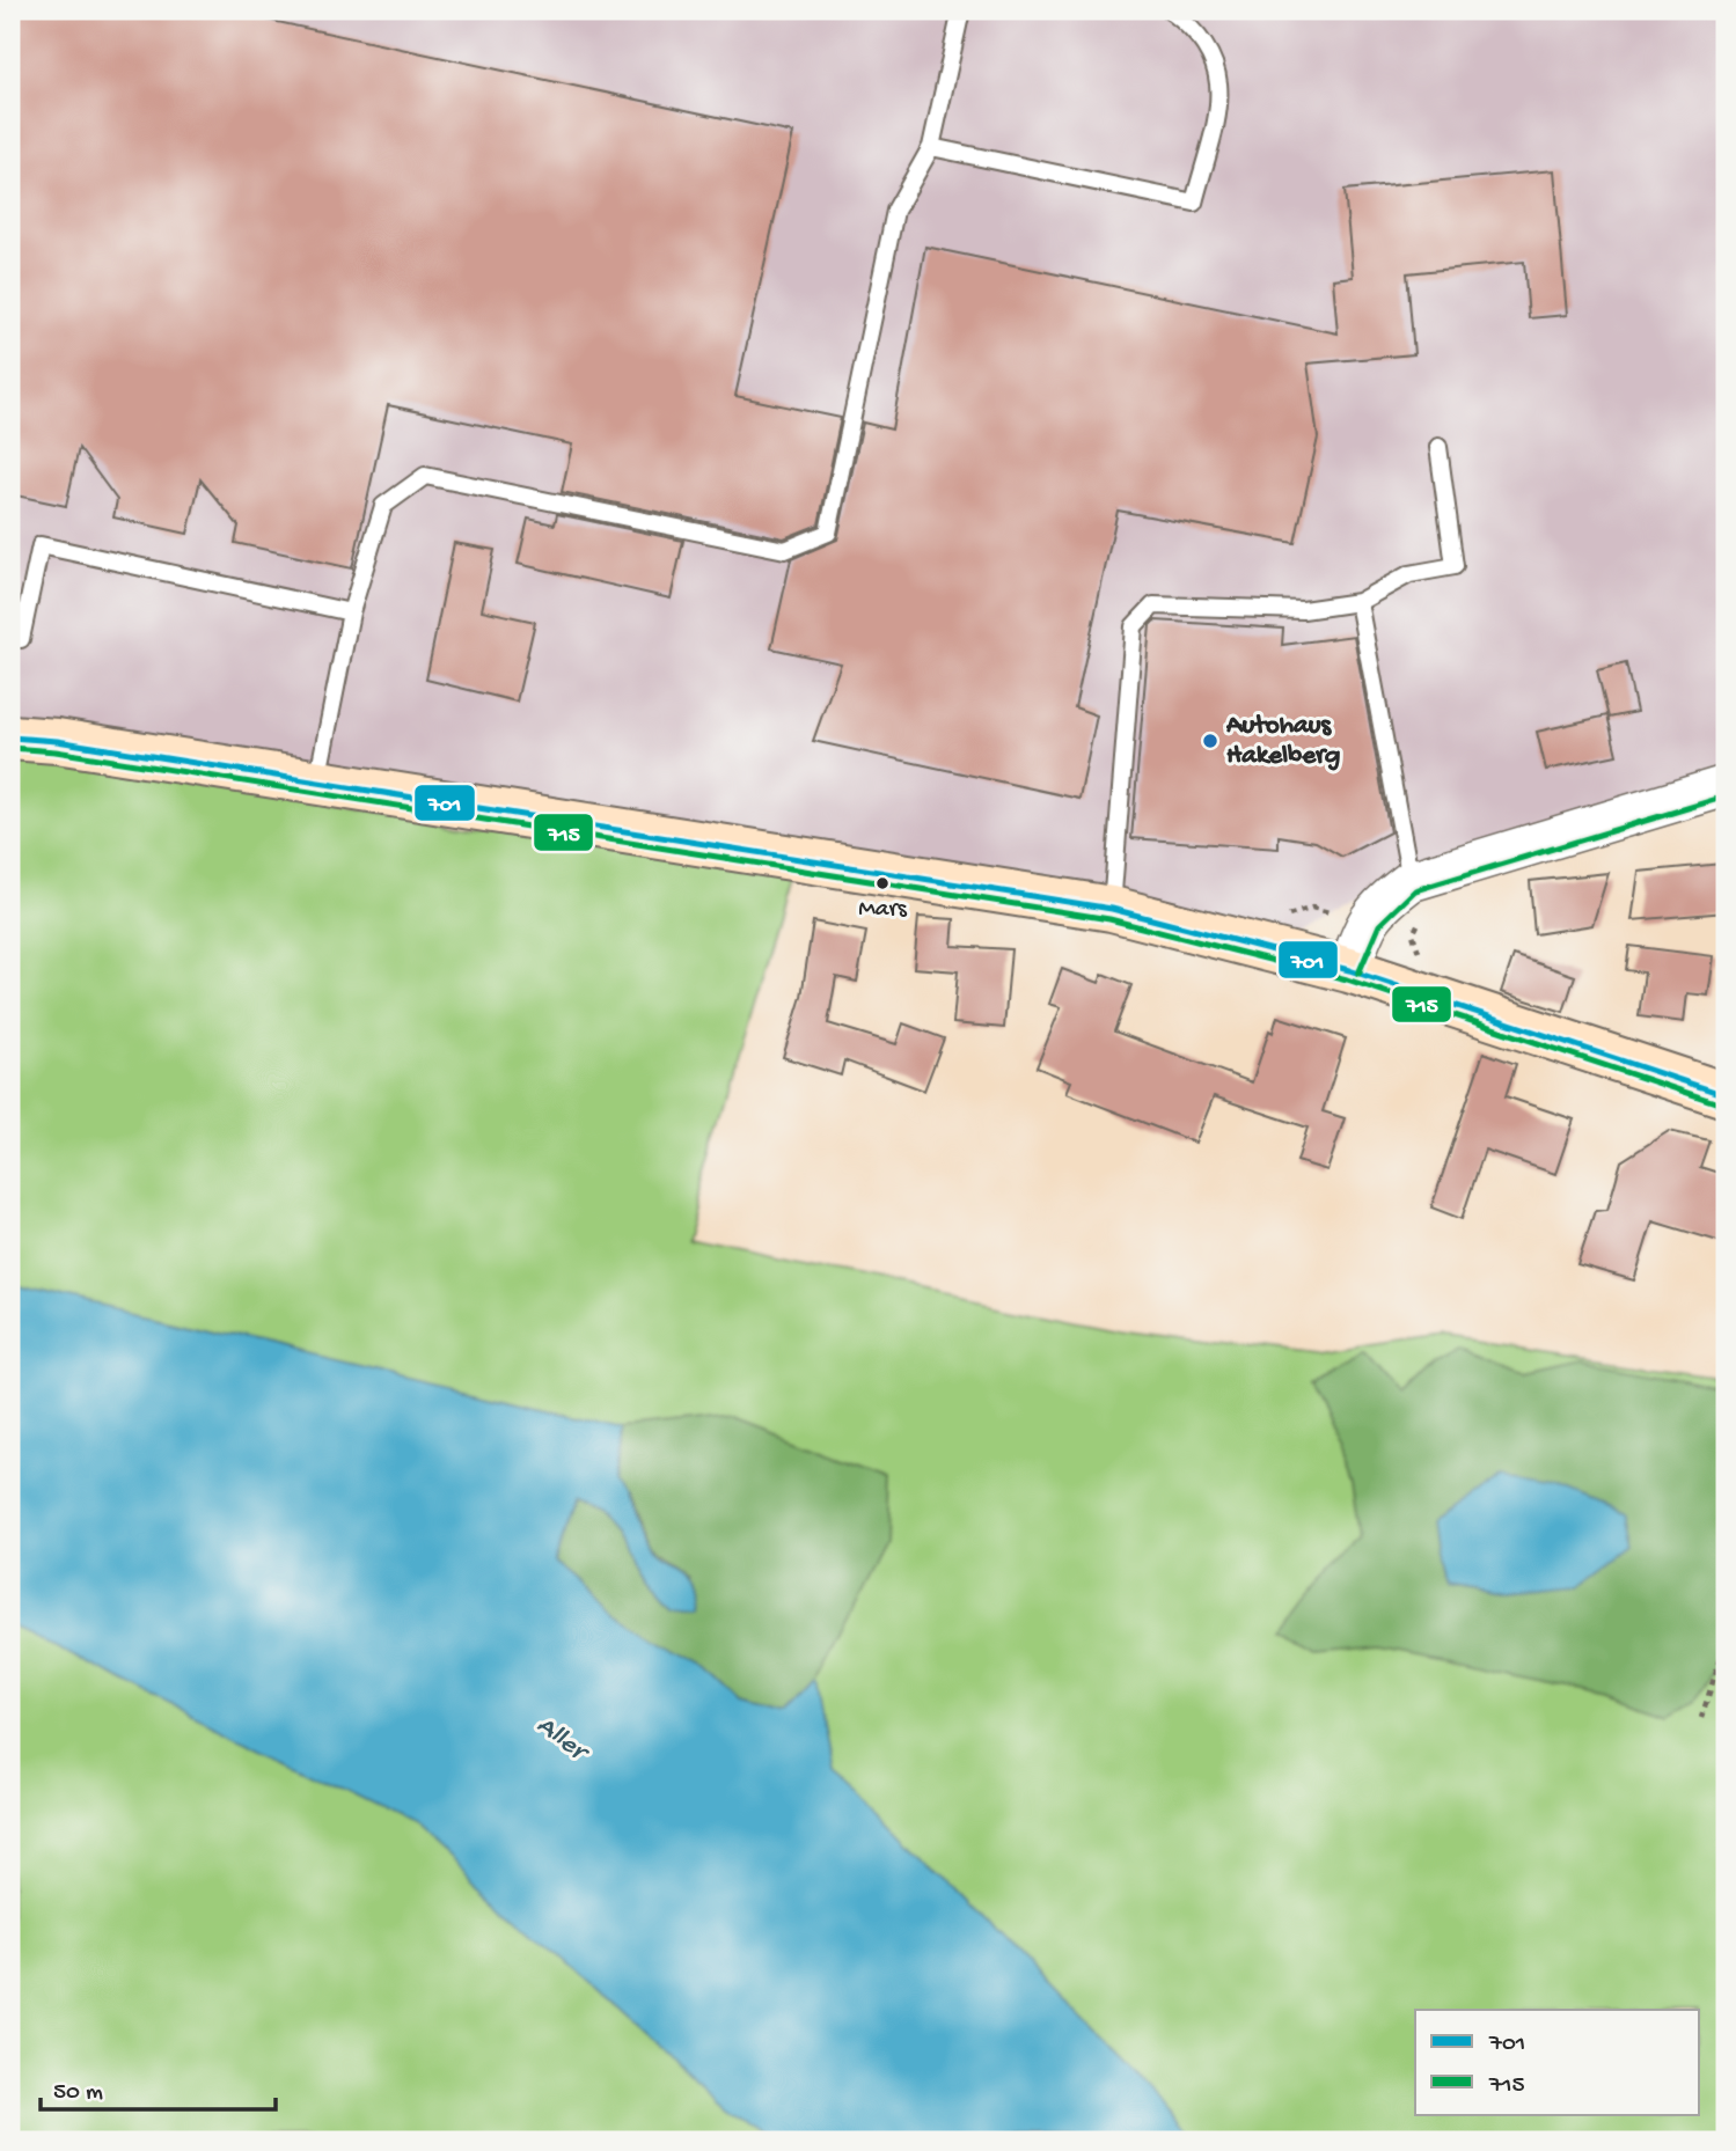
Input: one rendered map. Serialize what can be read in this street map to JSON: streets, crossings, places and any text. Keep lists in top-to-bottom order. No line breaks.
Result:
{"water":["Aller"],"places":["Autohaus Hakelberg","Mars"],"lines":["transit line 701","transit line 715"],"legend":["701","715"],"scale_bar":"50 m"}
